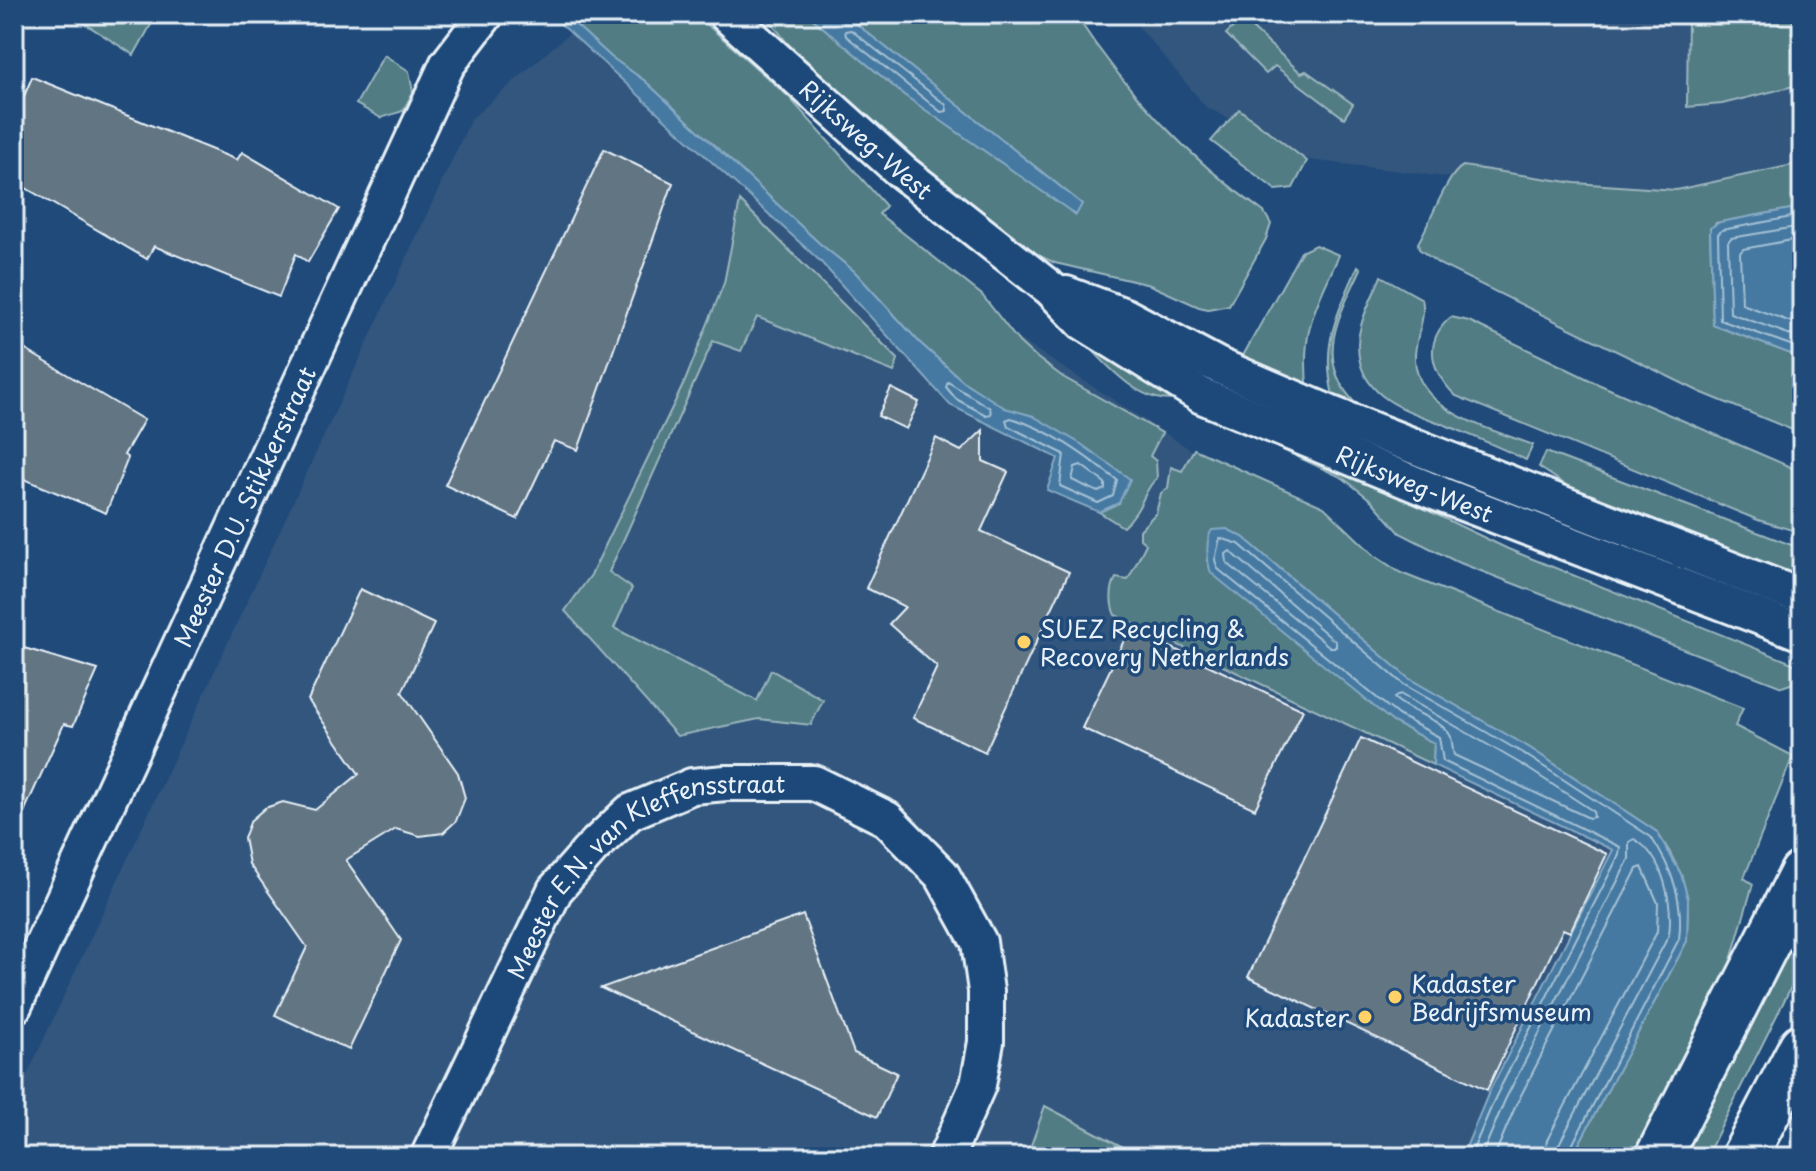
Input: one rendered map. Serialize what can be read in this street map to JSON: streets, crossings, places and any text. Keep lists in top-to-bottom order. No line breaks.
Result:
{"streets":{"street":["Rijksweg-West","Meester D.U. Stikkerstraat","Meester E.N. van Kleffensstraat"]},"places":["SUEZ Recycling & Recovery Netherlands","Kadaster Bedrijfsmuseum","Kadaster"]}
